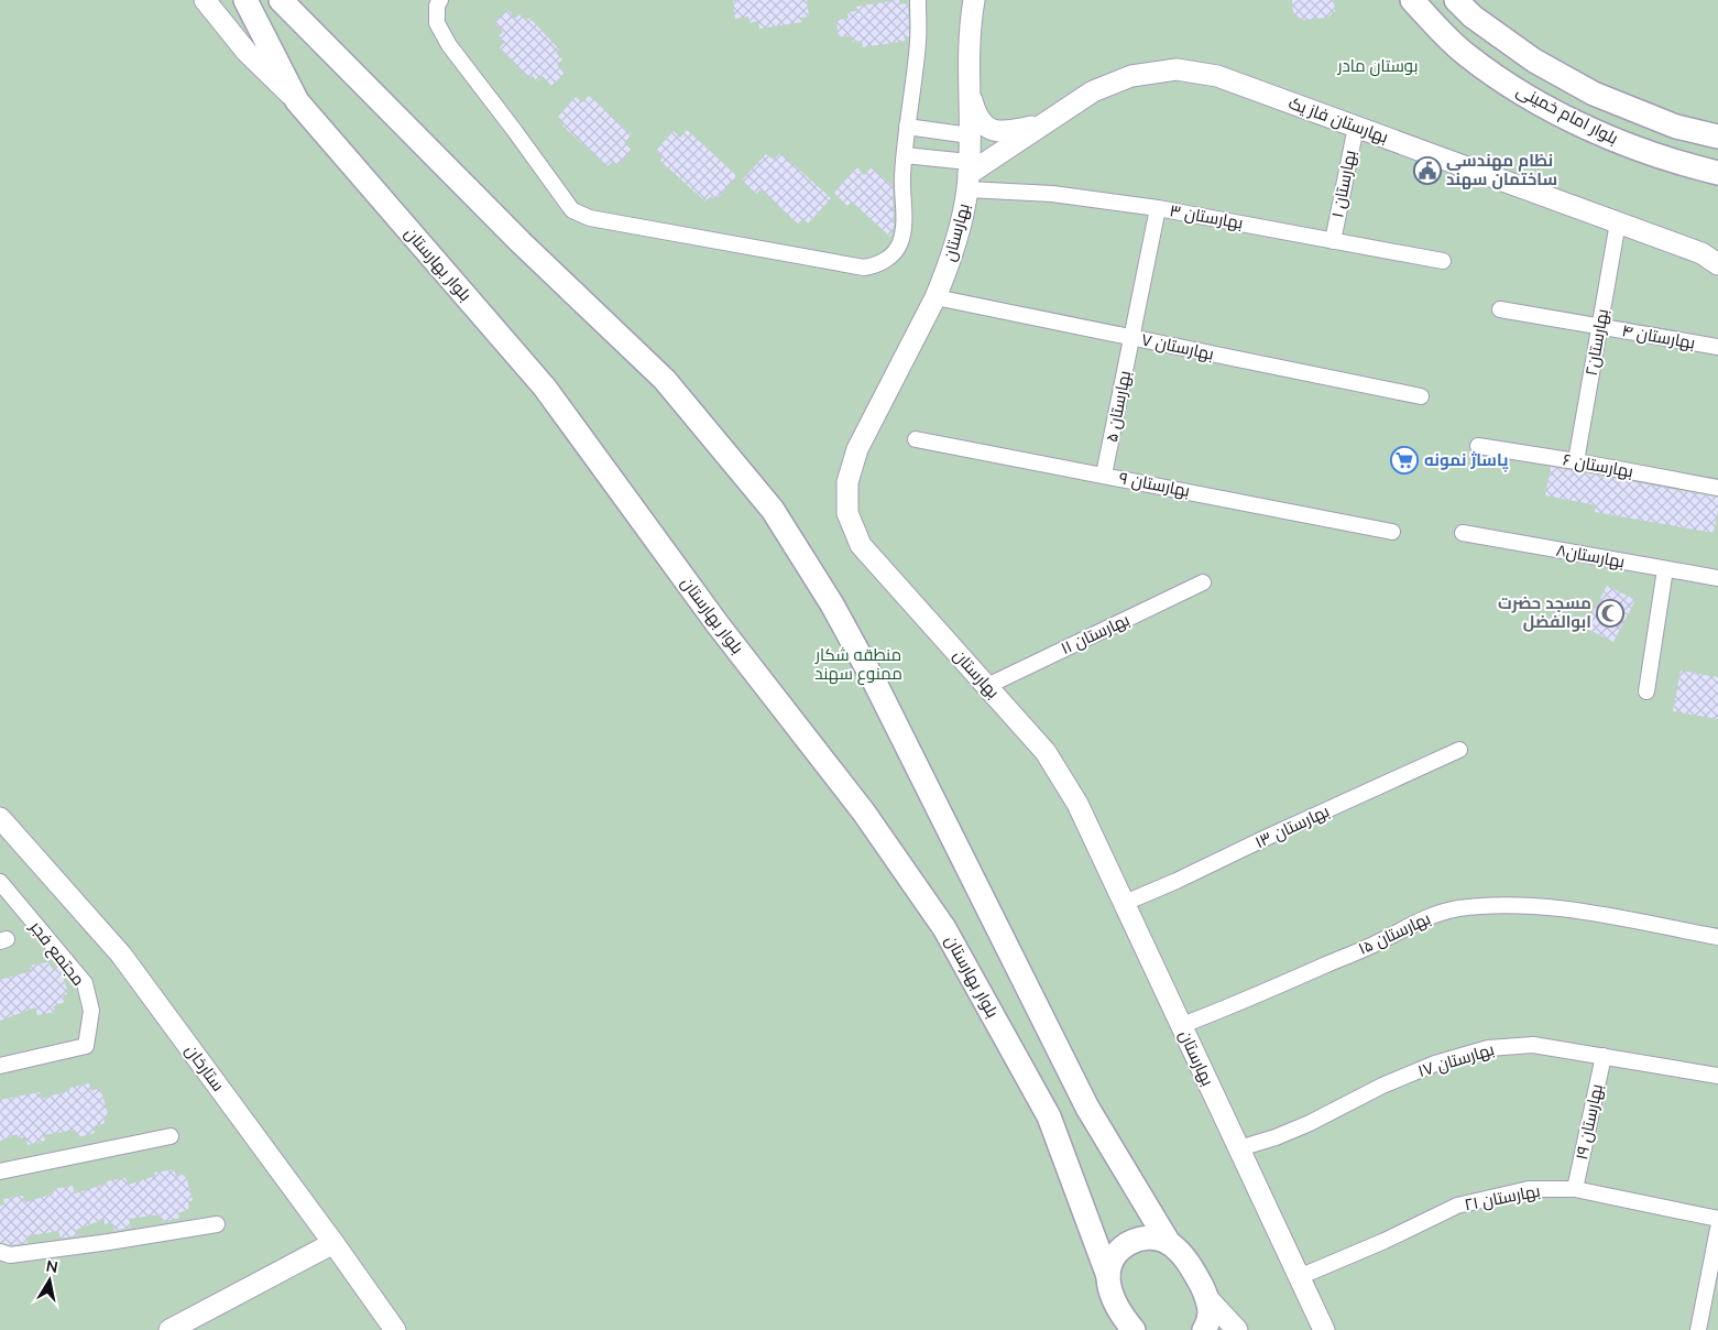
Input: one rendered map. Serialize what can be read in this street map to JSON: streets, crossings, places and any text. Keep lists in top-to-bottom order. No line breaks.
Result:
{"streets":{"main road":["بلوار امام خمینی","بلوار بهارستان"],"street":["بهارستان فاز یک","بهارستان ۱","بهارستان ۳","بهارستان","بهارستان ۴","بهارستان۲","بهارستان ۷","بهارستان ۵","بهارستان ۶","بهارستان ۹","بهارستان۸","بهارستان ۱۱","بهارستان ۱۳","بهارستان ۱۵","مجتمع فجر","بهارستان ۱۷","ستارخان","بهارستان ۱۹","بهارستان ۲۱"]},"crossings":[["بهارستان فاز یک","بهارستان ۱"],["بهارستان فاز یک","بهارستان ۳"],["بهارستان فاز یک","بهارستان"],["بهارستان فاز یک","بهارستان۲"],["بهارستان ۱","بهارستان ۳"],["بهارستان ۳","بهارستان"],["بهارستان ۳","بهارستان ۵"],["بهارستان","بهارستان ۷"],["بهارستان","بهارستان ۱۱"],["بهارستان","بهارستان ۱۳"],["بهارستان","بهارستان ۱۵"],["بهارستان","بهارستان ۱۷"],["بهارستان","بهارستان ۲۱"],["بهارستان ۴","بهارستان۲"],["بهارستان۲","بهارستان ۶"],["بهارستان ۷","بهارستان ۵"],["بهارستان ۵","بهارستان ۹"],["بهارستان ۱۷","بهارستان ۱۹"],["بهارستان ۱۹","بهارستان ۲۱"]],"parks":["بوستان مادر","منطقه شکار ممنوع سهند"],"places":{"public building":["نظام مهندسی ساختمان سهند"],"supermarket":["پاساژ نمونه"],"mosque":["مسجد حضرت ابوالفضل"]},"north":"top"}
